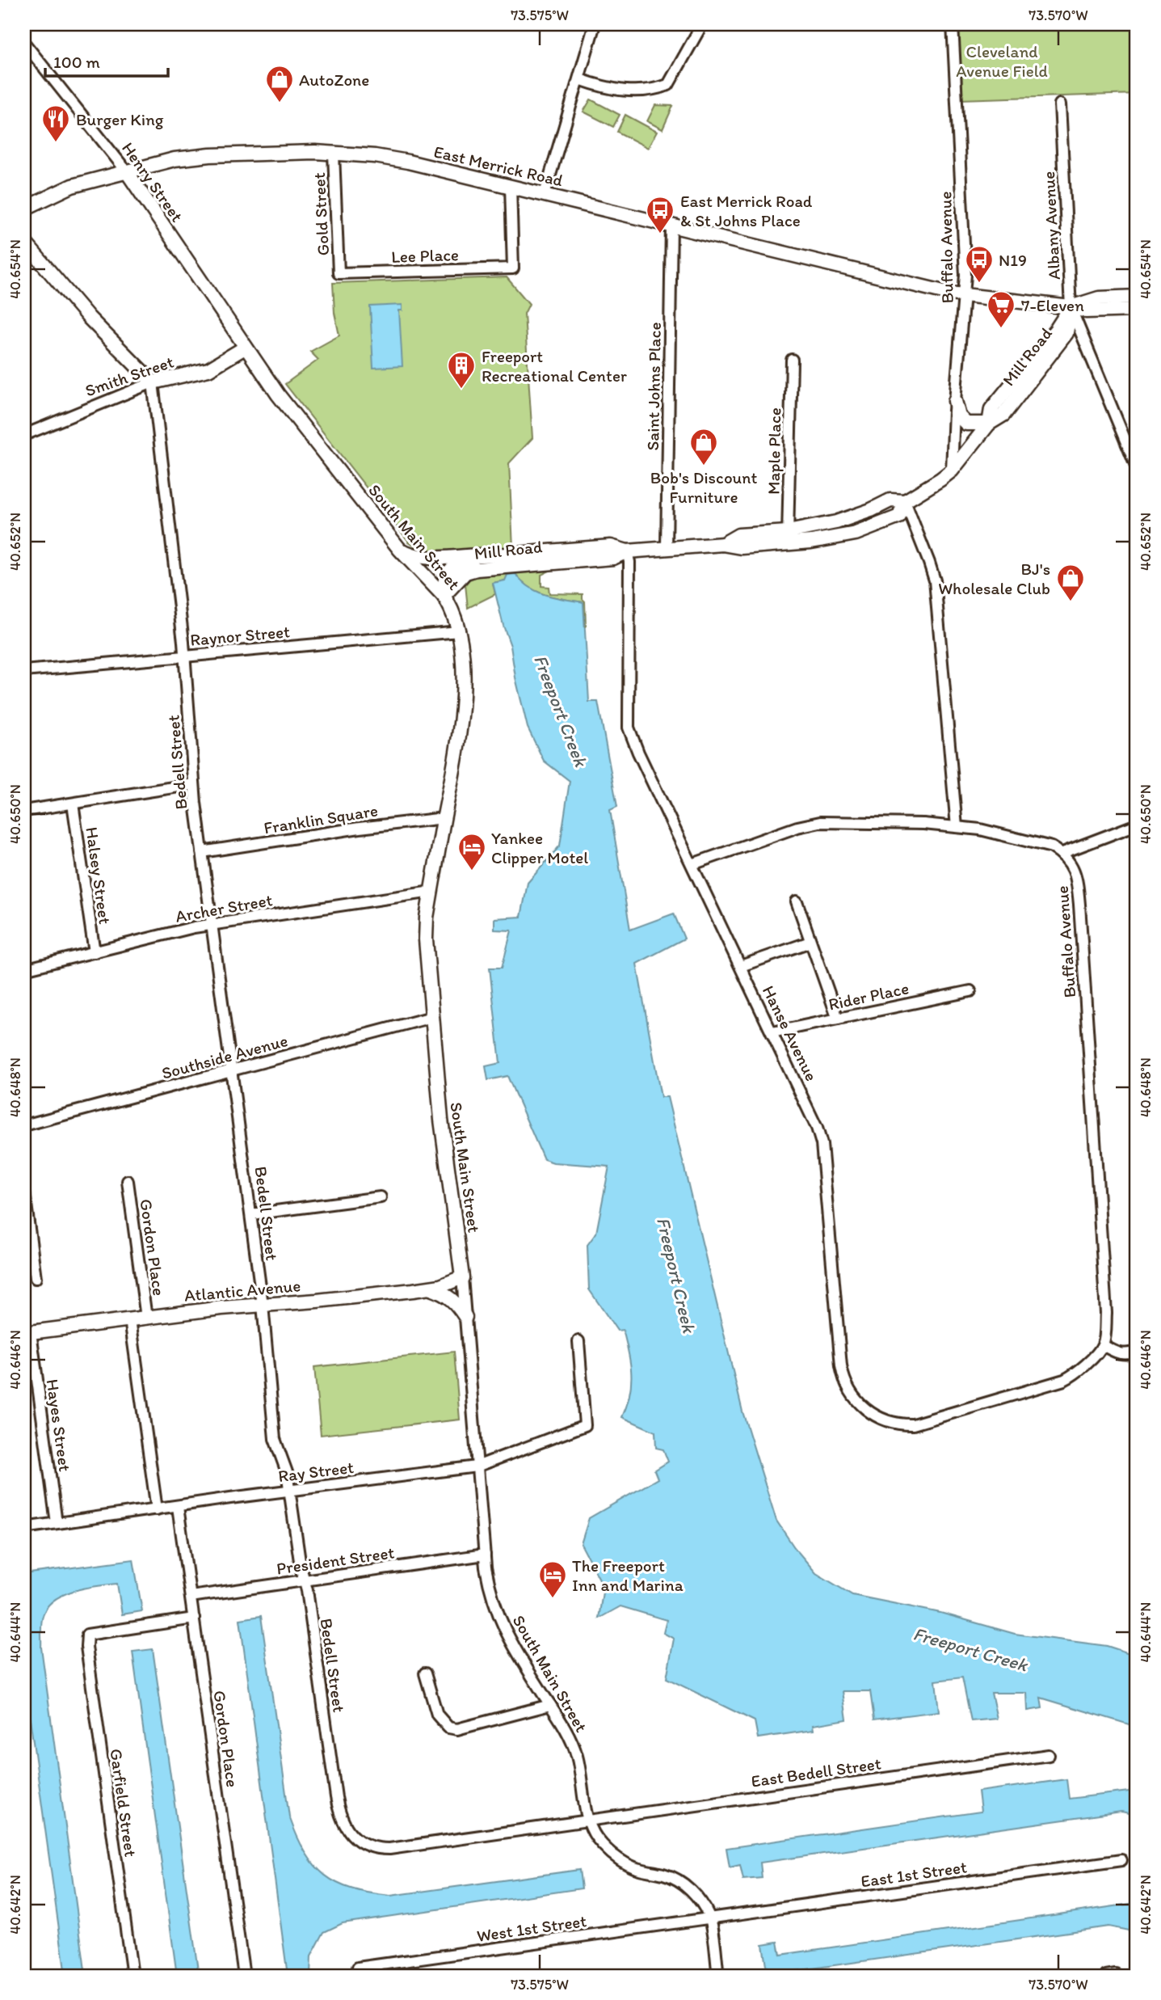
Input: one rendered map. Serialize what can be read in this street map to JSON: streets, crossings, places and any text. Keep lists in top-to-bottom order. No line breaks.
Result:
{"streets":{"main road":["East Merrick Road","Henry Street","Mill Road","Smith Street","South Main Street","Atlantic Avenue"],"street":["Gold Street","Albany Avenue","Buffalo Avenue","Lee Place","Saint Johns Place","Maple Place","Raynor Street","Bedell Street","Franklin Square","Halsey Street","Archer Street","Rider Place","Hanse Avenue","Southside Avenue","Gordon Place","Hayes Street","Ray Street","President Street","East Bedell Street","Garfield Street","East 1st Street","West 1st Street"]},"crossings":[["East Merrick Road","Henry Street"],["East Merrick Road","Gold Street"],["East Merrick Road","Albany Avenue"],["East Merrick Road","Buffalo Avenue"],["East Merrick Road","Lee Place"],["East Merrick Road","Mill Road"],["East Merrick Road","Saint Johns Place"],["Henry Street","Smith Street"],["Henry Street","South Main Street"],["Gold Street","Lee Place"],["Albany Avenue","Mill Road"],["Buffalo Avenue","Mill Road"],["Buffalo Avenue","Hanse Avenue"],["Mill Road","Saint Johns Place"],["Mill Road","Maple Place"],["Mill Road","South Main Street"],["Mill Road","Hanse Avenue"],["Smith Street","South Main Street"],["Smith Street","Bedell Street"],["South Main Street","Raynor Street"],["South Main Street","Bedell Street"],["South Main Street","Franklin Square"],["South Main Street","Archer Street"],["South Main Street","Southside Avenue"],["South Main Street","Atlantic Avenue"],["South Main Street","Ray Street"],["South Main Street","President Street"],["South Main Street","East Bedell Street"],["South Main Street","East 1st Street"],["South Main Street","West 1st Street"],["Raynor Street","Bedell Street"],["Bedell Street","Franklin Square"],["Bedell Street","Archer Street"],["Bedell Street","Southside Avenue"],["Bedell Street","Atlantic Avenue"],["Bedell Street","Ray Street"],["Bedell Street","President Street"],["Bedell Street","East Bedell Street"],["Halsey Street","Archer Street"],["Rider Place","Hanse Avenue"],["Gordon Place","Atlantic Avenue"],["Gordon Place","Ray Street"],["Gordon Place","President Street"],["Gordon Place","Garfield Street"],["Atlantic Avenue","Hayes Street"],["Hayes Street","Ray Street"],["East 1st Street","West 1st Street"]],"water":["Freeport Creek"],"parks":["Cleveland Avenue Field"],"places":{"shop":["AutoZone","Bob's Discount Furniture","BJ's Wholesale Club"],"restaurant":["Burger King"],"bus stop":["East Merrick Road & St Johns Place","N19"],"supermarket":["7-Eleven"],"building":["Freeport Recreational Center"],"hotel":["Yankee Clipper Motel","The Freeport Inn and Marina"]},"scale_bar":"100 m","coordinates":["73.575°W","73.570°W","40.654°N","40.652°N","40.650°N","40.648°N","40.646°N","40.644°N","40.642°N"]}
